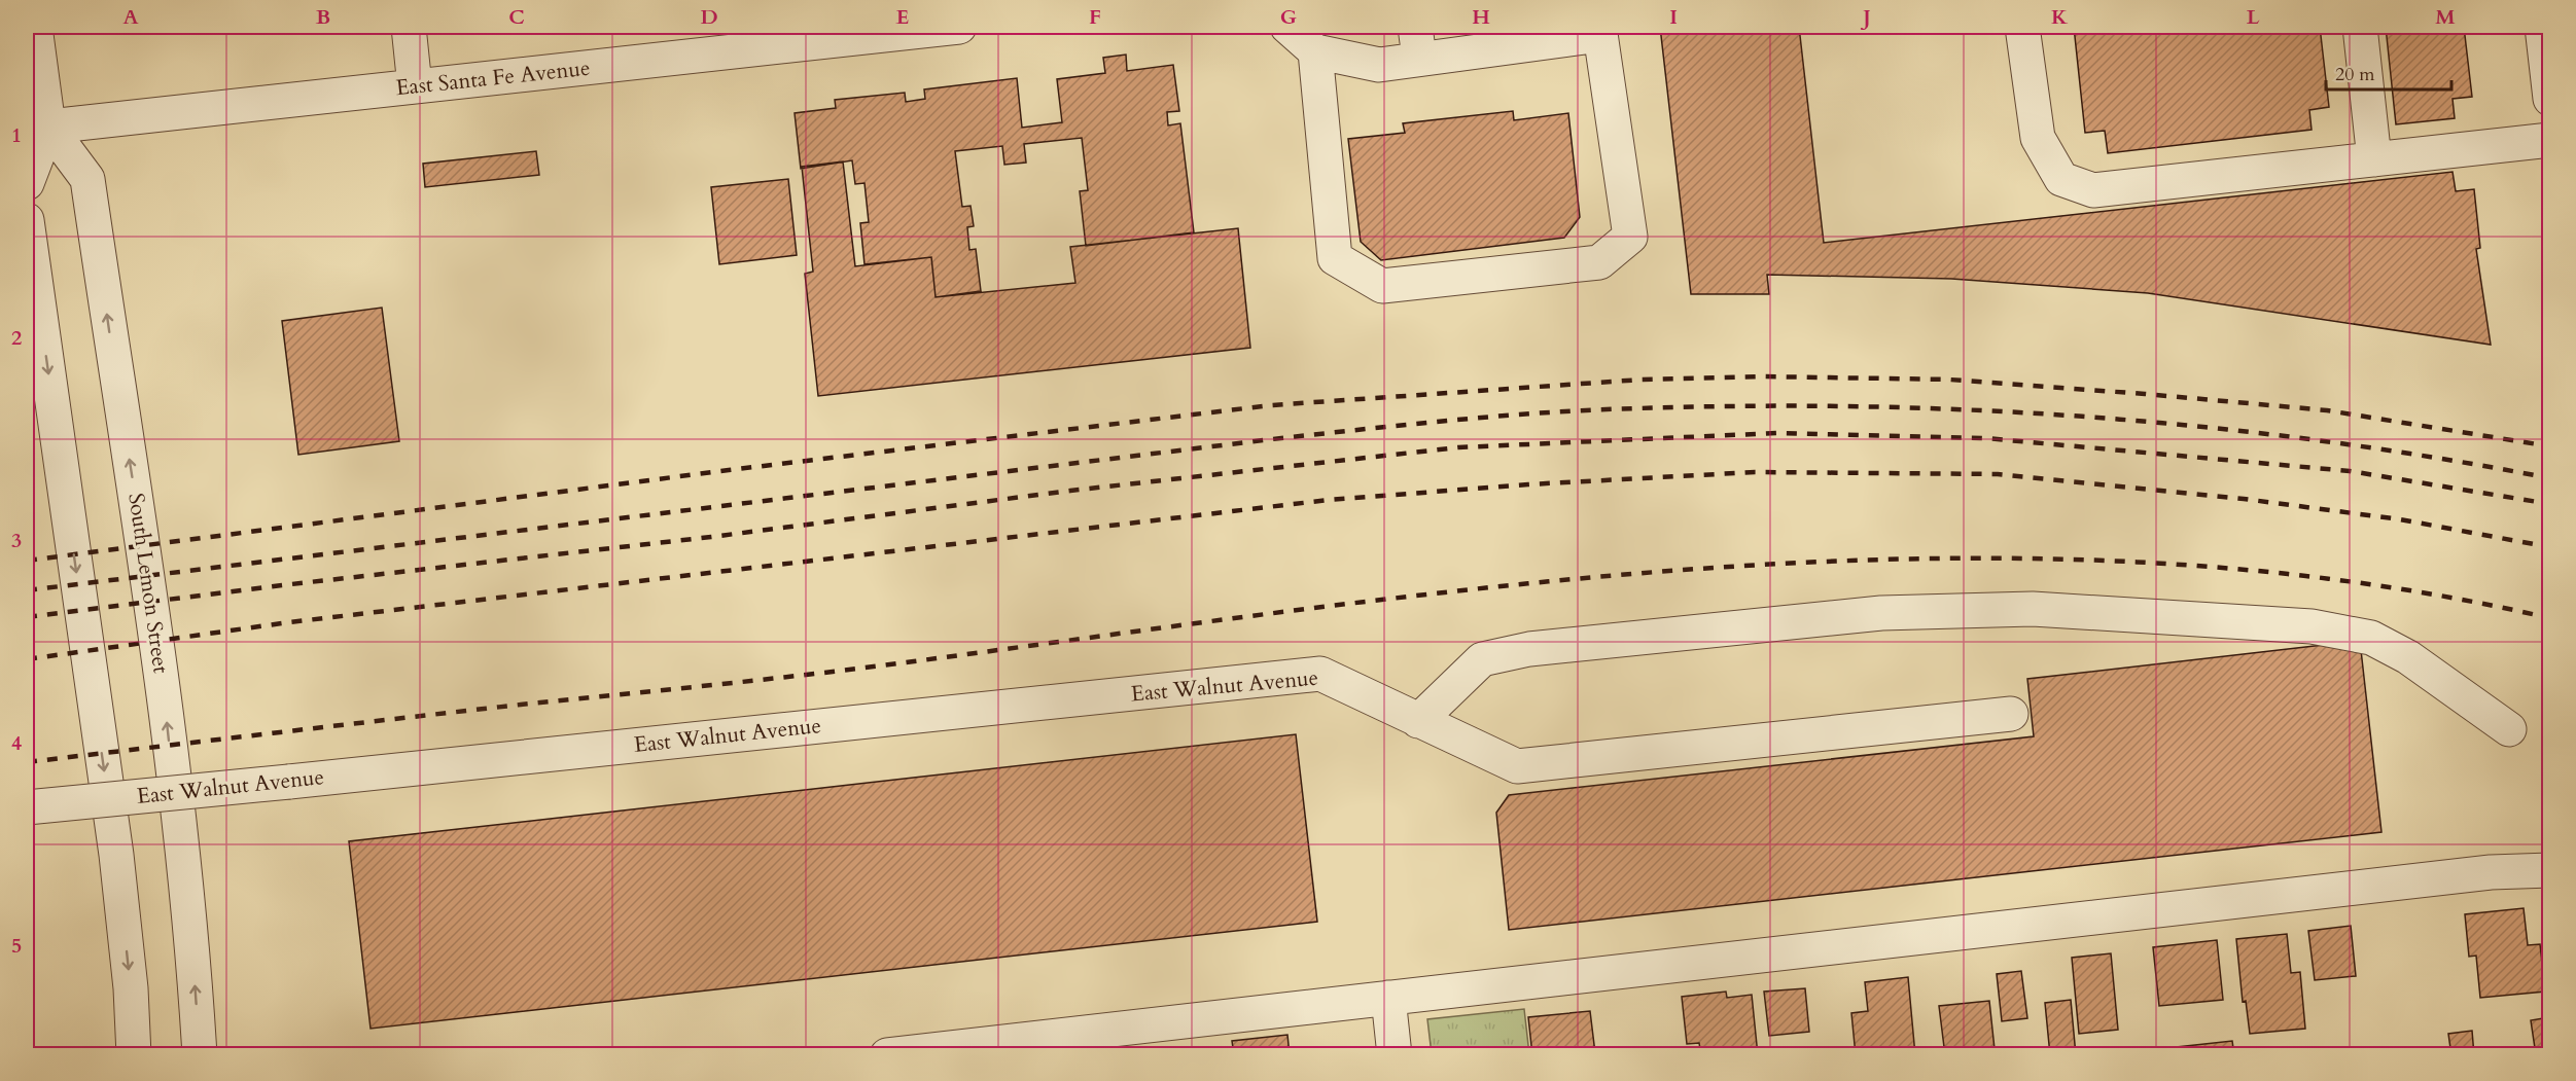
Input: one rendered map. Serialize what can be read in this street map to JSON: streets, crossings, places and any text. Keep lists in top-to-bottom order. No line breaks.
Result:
{"streets":{"street":["East Santa Fe Avenue","South Lemon Street","East Walnut Avenue"]},"crossings":[["East Santa Fe Avenue","South Lemon Street"]],"scale_bar":"20 m","grid":{"columns":["A","B","C","D","E","F","G","H","I","J","K","L","M"],"rows":["1","2","3","4","5"]}}
